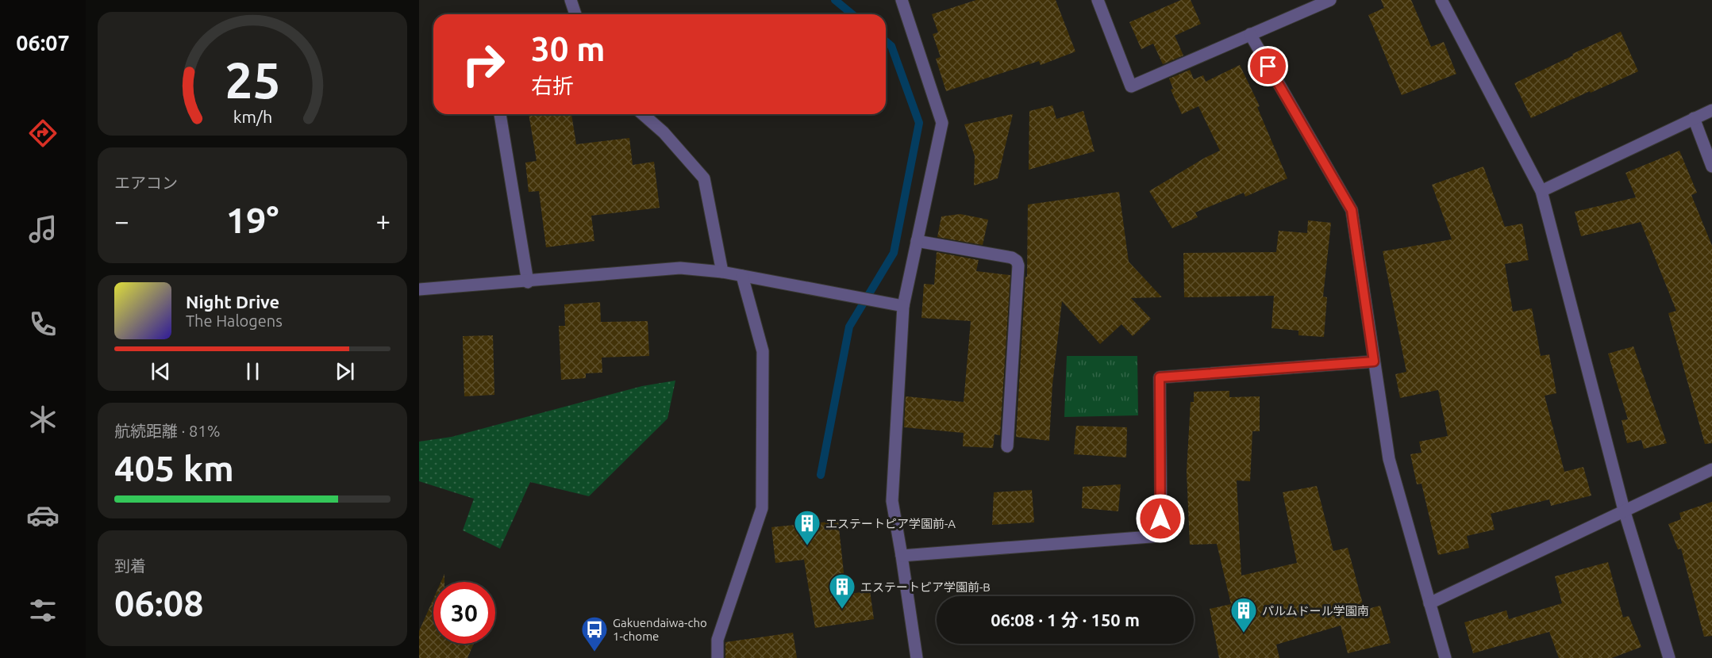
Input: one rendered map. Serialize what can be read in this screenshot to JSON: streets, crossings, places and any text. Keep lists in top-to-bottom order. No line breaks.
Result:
{"places":{"building":["エステートピア学園前-A","エステートピア学園前-B","パルムドール学園南"],"bus stop":["Gakuendaiwa-cho 1-chome"]},"page":{"tabs":"06:07","turn":["30 m","右折"],"tile":["エアコン",["航続距離 · 81%","405 km"],["到着","06:08"]],"heat":["−","19°","+"],"song":["Night Drive","The Halogens"],"limit":"30","trip":"06:08 · 1 分 · 150 m","gauge":["25","km/h"]}}
